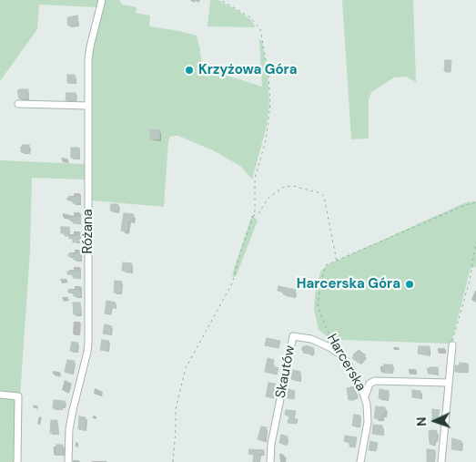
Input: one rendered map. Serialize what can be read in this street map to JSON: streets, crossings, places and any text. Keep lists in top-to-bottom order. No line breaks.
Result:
{"streets":{"street":["Różana","Harcerska","Skautów"]},"crossings":[["Harcerska","Skautów"]],"places":["Krzyżowa Góra","Harcerska Góra"],"north":"left"}
